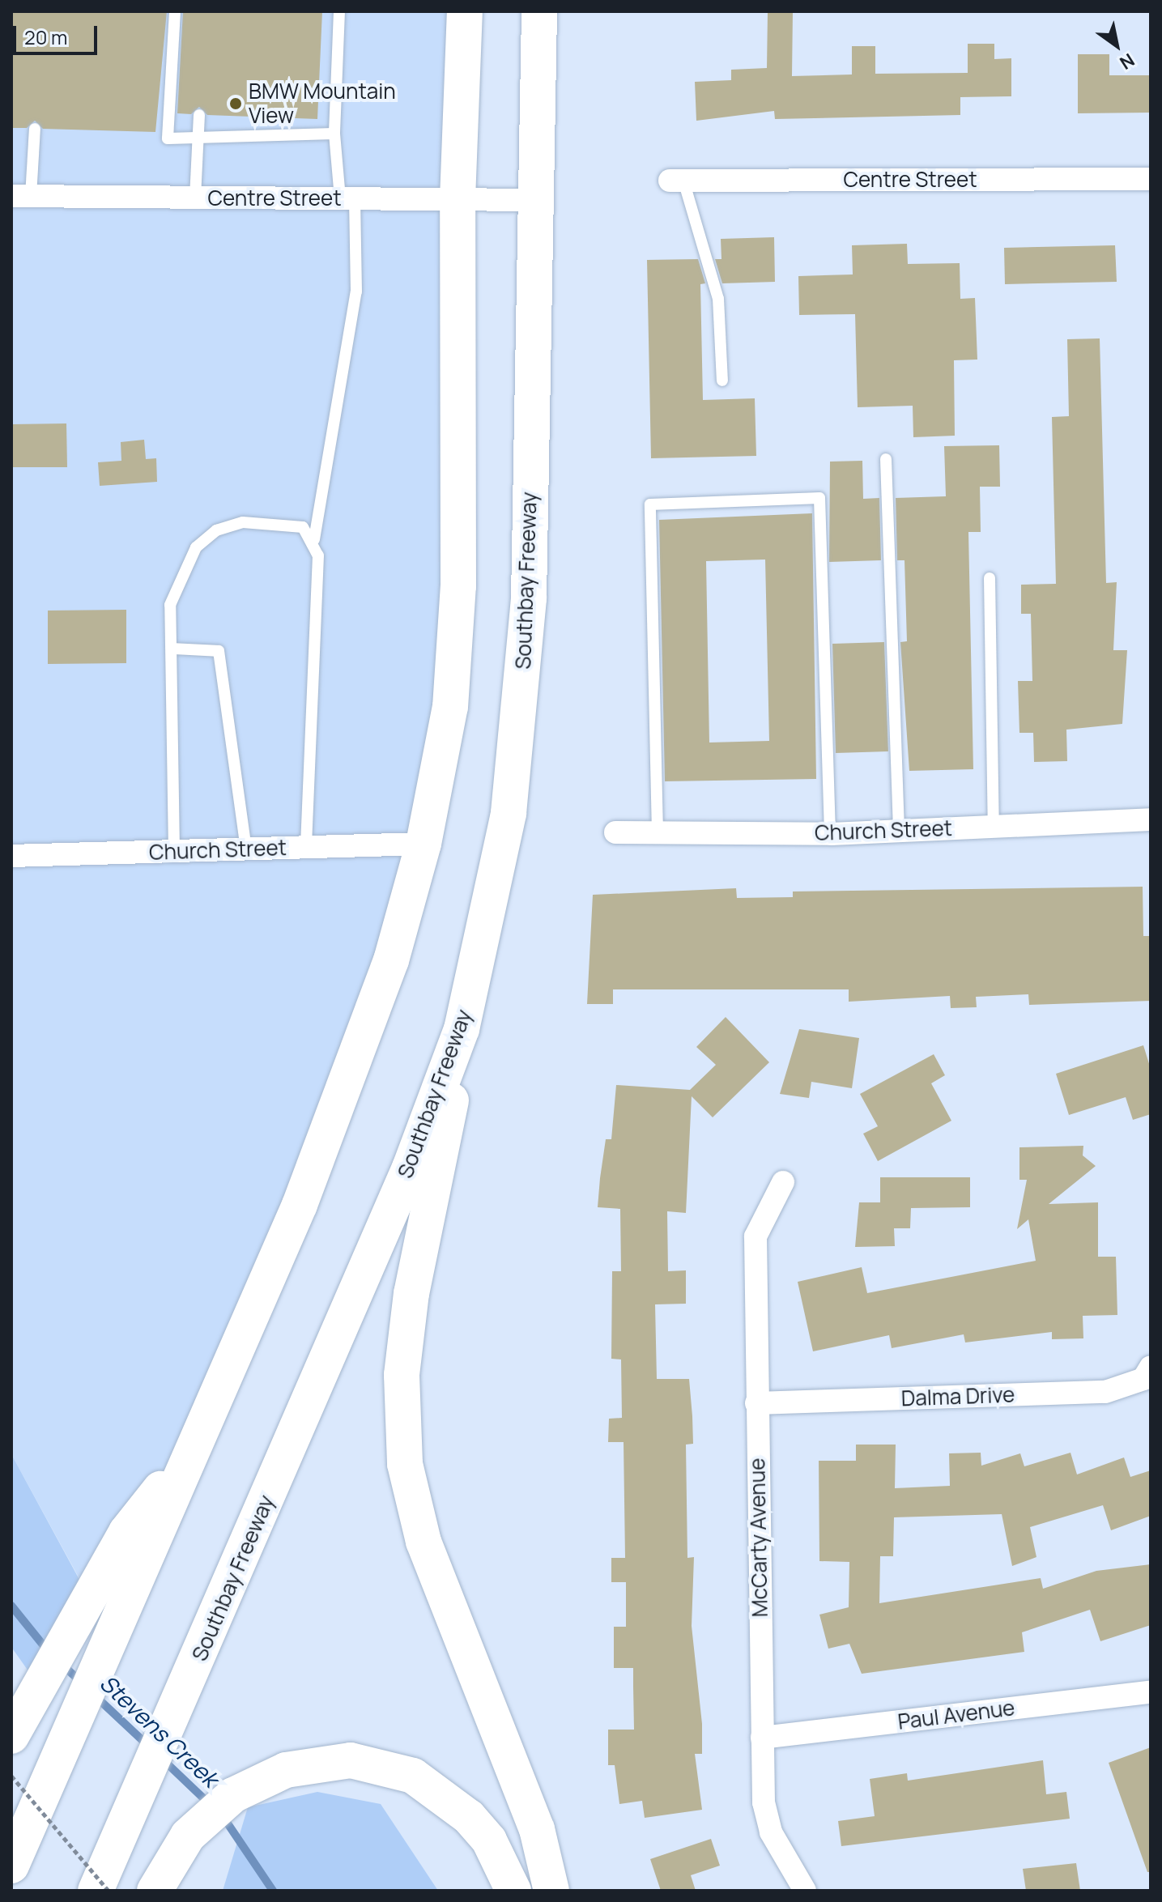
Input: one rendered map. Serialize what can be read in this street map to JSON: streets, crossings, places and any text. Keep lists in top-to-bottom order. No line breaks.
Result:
{"streets":{"highway":["Southbay Freeway"],"street":["Centre Street","Church Street","Dalma Drive","McCarty Avenue","Paul Avenue"]},"crossings":[["Centre Street","Southbay Freeway"],["Dalma Drive","McCarty Avenue"],["McCarty Avenue","Paul Avenue"]],"water":["Stevens Creek"],"places":["BMW Mountain View"],"scale_bar":"20 m","north":"bottom right"}
